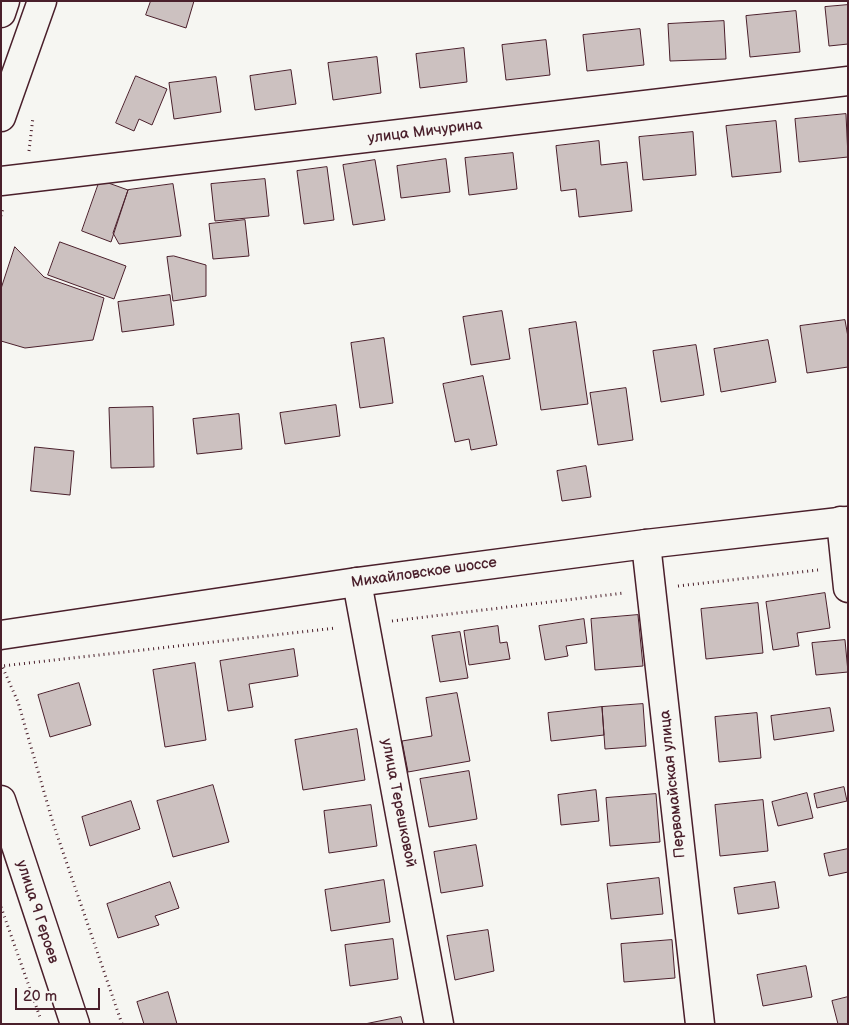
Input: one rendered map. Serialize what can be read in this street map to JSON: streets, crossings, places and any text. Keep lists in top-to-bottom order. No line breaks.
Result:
{"streets":{"street":["улица Мичурина","Михайловское шоссе","Первомайская улица","улица Терешковой","улица 9 Героев"]},"crossings":[["Михайловское шоссе","Первомайская улица"],["Михайловское шоссе","улица Терешковой"]],"scale_bar":"20 m"}
